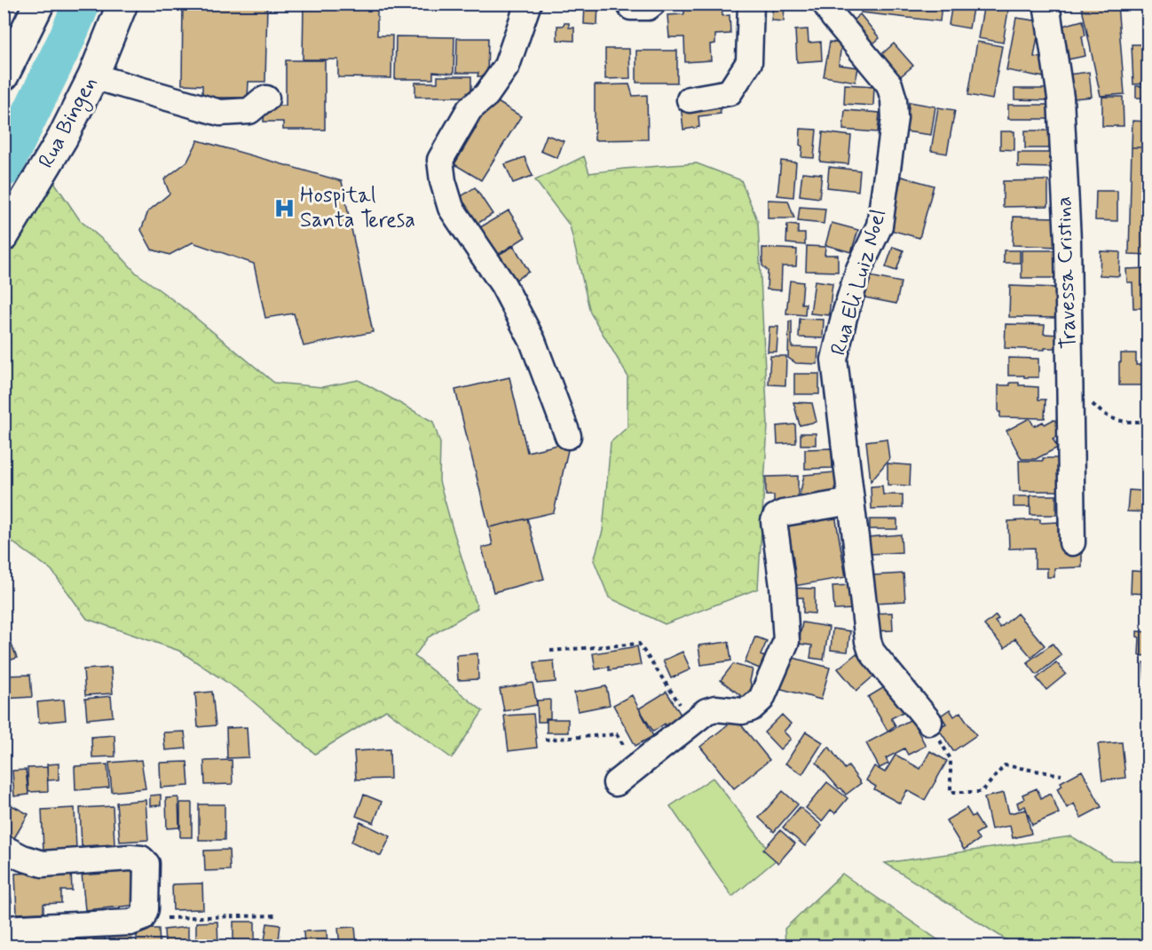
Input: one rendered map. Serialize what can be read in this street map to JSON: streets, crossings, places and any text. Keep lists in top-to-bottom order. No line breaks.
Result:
{"streets":{"main road":["Rua Bingen"],"street":["Travessa Cristina","Rua Eli Luiz Noel"]},"places":{"hospital":["Hospital Santa Teresa"]}}
